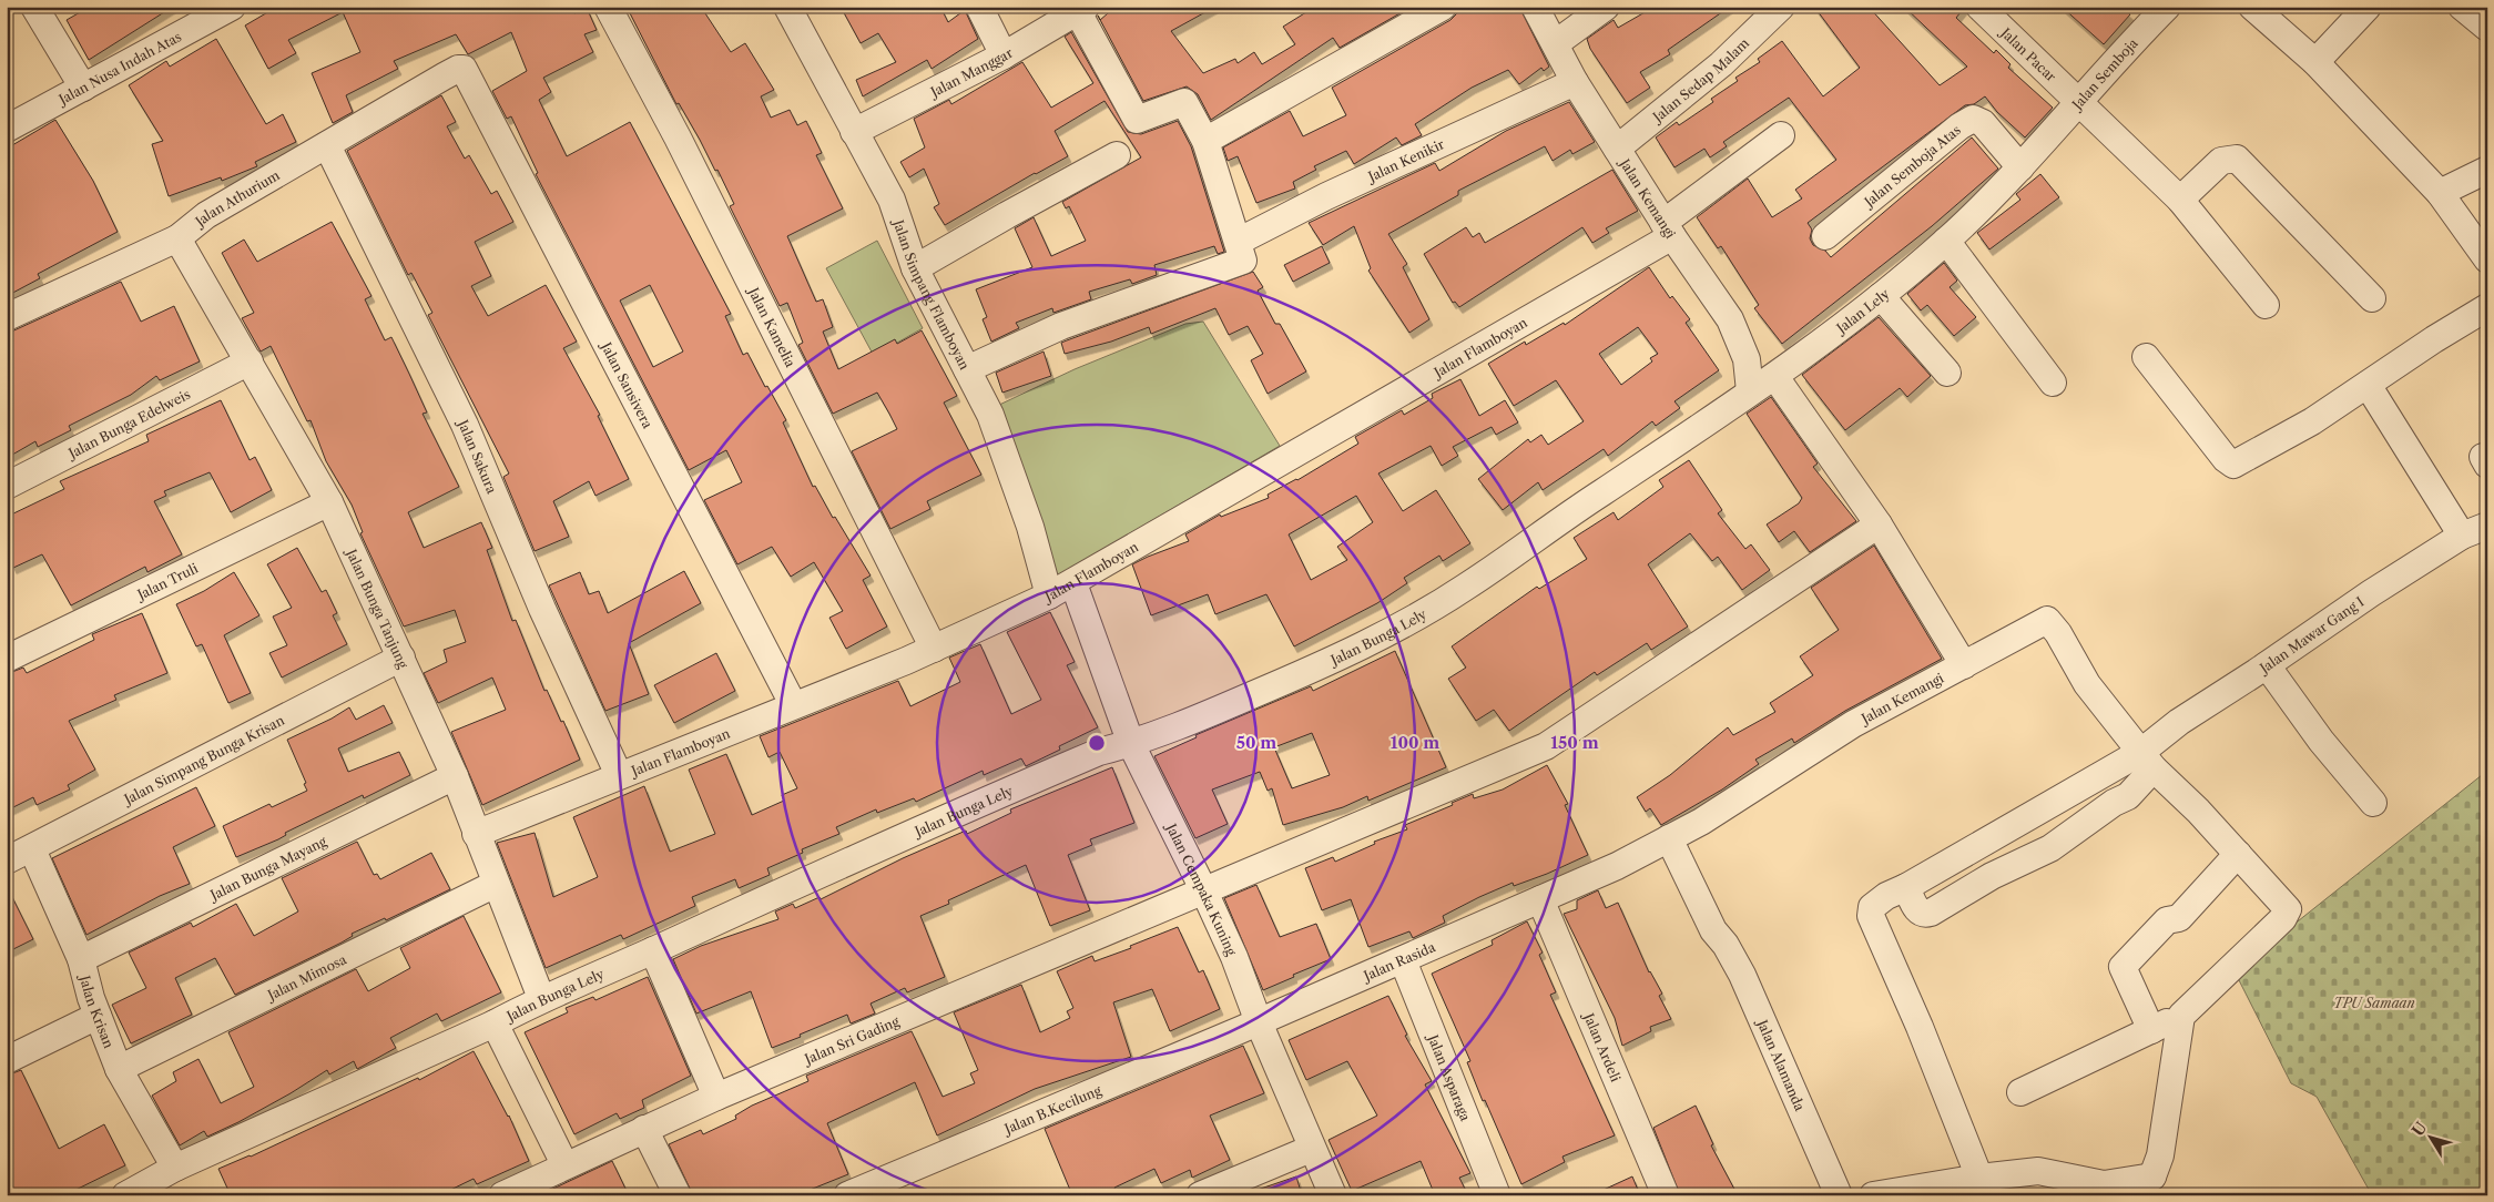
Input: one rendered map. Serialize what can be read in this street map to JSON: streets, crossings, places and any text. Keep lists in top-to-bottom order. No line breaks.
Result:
{"streets":{"street":["Jalan Pacar","Jalan Nusa Indah Atas","Jalan Manggar","Jalan Semboja","Jalan Sedap Malam","Jalan Kenikir","Jalan Semboja Atas","Jalan Athurium","Jalan Kemangi","Jalan Simpang Flamboyan","Jalan Lely","Jalan Kamelia","Jalan Flamboyan","Jalan Sansivera","Jalan Bunga Edelweis","Jalan Sakura","Jalan Truli","Jalan Bunga Tanjung","Jalan Mawar Gang I","Jalan Bunga Lely","Jalan Simpang Bunga Krisan","Jalan Bunga Mayang","Jalan Cempaka Kuning","Jalan Rasida","Jalan Mimosa","Jalan Krisan","Jalan Sri Gading","Jalan Ardeli","Jalan Alamanda","Jalan Asparaga","Jalan B.Kecilung"]},"crossings":[["Jalan Pacar","Jalan Semboja"],["Jalan Manggar","Jalan Simpang Flamboyan"],["Jalan Semboja","Jalan Semboja Atas"],["Jalan Sedap Malam","Jalan Kemangi"],["Jalan Kenikir","Jalan Kemangi"],["Jalan Athurium","Jalan Sansivera"],["Jalan Athurium","Jalan Sakura"],["Jalan Athurium","Jalan Bunga Tanjung"],["Jalan Kemangi","Jalan Flamboyan"],["Jalan Kemangi","Jalan Mawar Gang I"],["Jalan Kemangi","Jalan Bunga Lely"],["Jalan Kemangi","Jalan Rasida"],["Jalan Kemangi","Jalan Ardeli"],["Jalan Kemangi","Jalan Alamanda"],["Jalan Simpang Flamboyan","Jalan Flamboyan"],["Jalan Lely","Jalan Bunga Lely"],["Jalan Kamelia","Jalan Flamboyan"],["Jalan Flamboyan","Jalan Sansivera"],["Jalan Flamboyan","Jalan Sakura"],["Jalan Flamboyan","Jalan Bunga Tanjung"],["Jalan Flamboyan","Jalan Cempaka Kuning"],["Jalan Bunga Edelweis","Jalan Bunga Tanjung"],["Jalan Truli","Jalan Bunga Tanjung"],["Jalan Bunga Tanjung","Jalan Bunga Lely"],["Jalan Bunga Tanjung","Jalan Simpang Bunga Krisan"],["Jalan Bunga Tanjung","Jalan Bunga Mayang"],["Jalan Bunga Tanjung","Jalan Mimosa"],["Jalan Bunga Lely","Jalan Cempaka Kuning"],["Jalan Bunga Lely","Jalan Krisan"],["Jalan Simpang Bunga Krisan","Jalan Krisan"],["Jalan Bunga Mayang","Jalan Krisan"],["Jalan Cempaka Kuning","Jalan Rasida"],["Jalan Cempaka Kuning","Jalan Sri Gading"],["Jalan Cempaka Kuning","Jalan B.Kecilung"],["Jalan Rasida","Jalan Ardeli"],["Jalan Rasida","Jalan Asparaga"],["Jalan Rasida","Jalan B.Kecilung"],["Jalan Mimosa","Jalan Krisan"]],"parks":["TPU Samaan"],"north":"top left","rings":["50 m","100 m","150 m"]}
